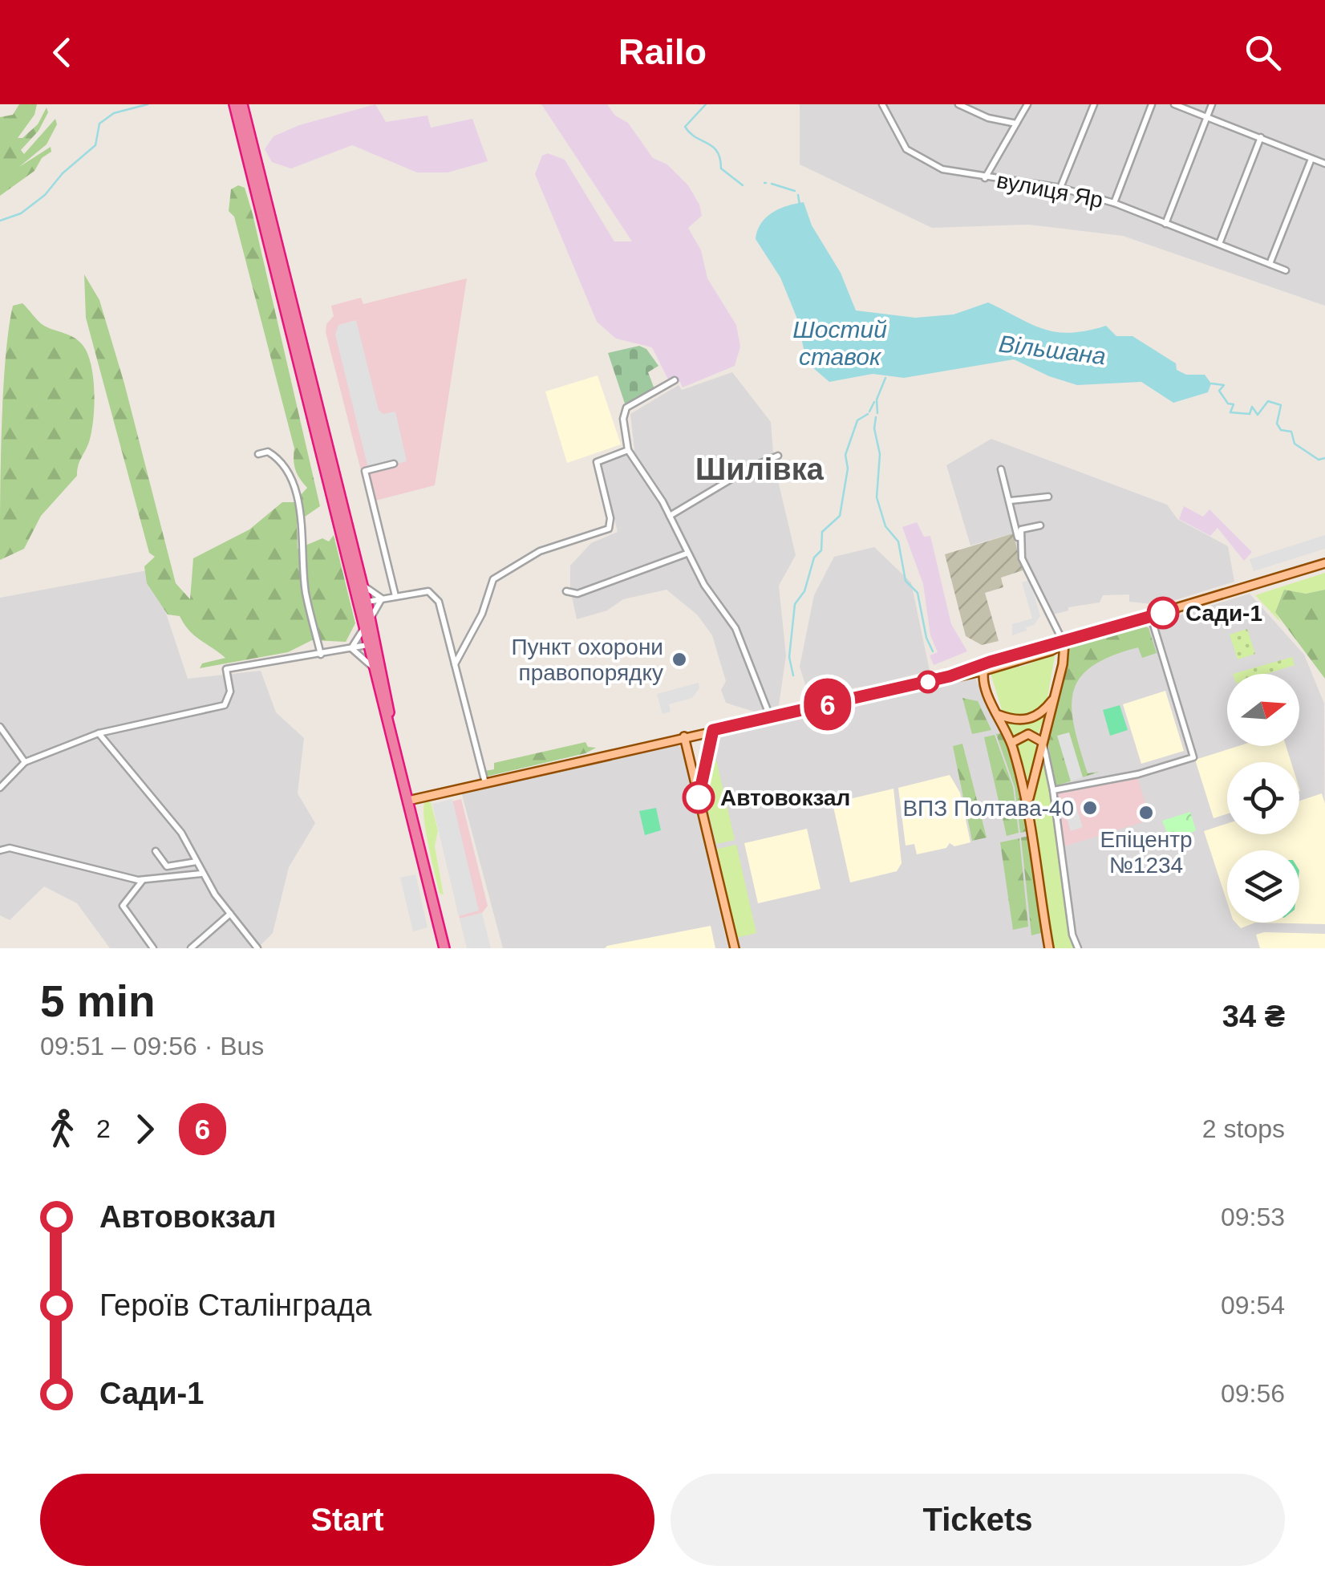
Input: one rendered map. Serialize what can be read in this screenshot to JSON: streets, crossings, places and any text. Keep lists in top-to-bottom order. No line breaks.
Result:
{"streets":{"street":["вулиця Яр"]},"districts":["Шилівка"],"water":["Шостий ставок","Вільшана"],"places":["Сади-1","Пункт охорони правопорядку","Автовокзал","ВПЗ Полтава-40","Епіцентр №1234"],"lines":["bus line 6"],"north":"right","page":{"header":"Railo","on_map":"6","heading":["5 min","09:51 – 09:56 · Bus","34 ₴"],"legs":["2","6","2 stops"],"list":[{"name":"Автовокзал","value":"09:53"},{"name":"Героїв Сталінграда","value":"09:54"},{"name":"Сади-1","value":"09:56"}],"buttons":["Start","Tickets"]}}
